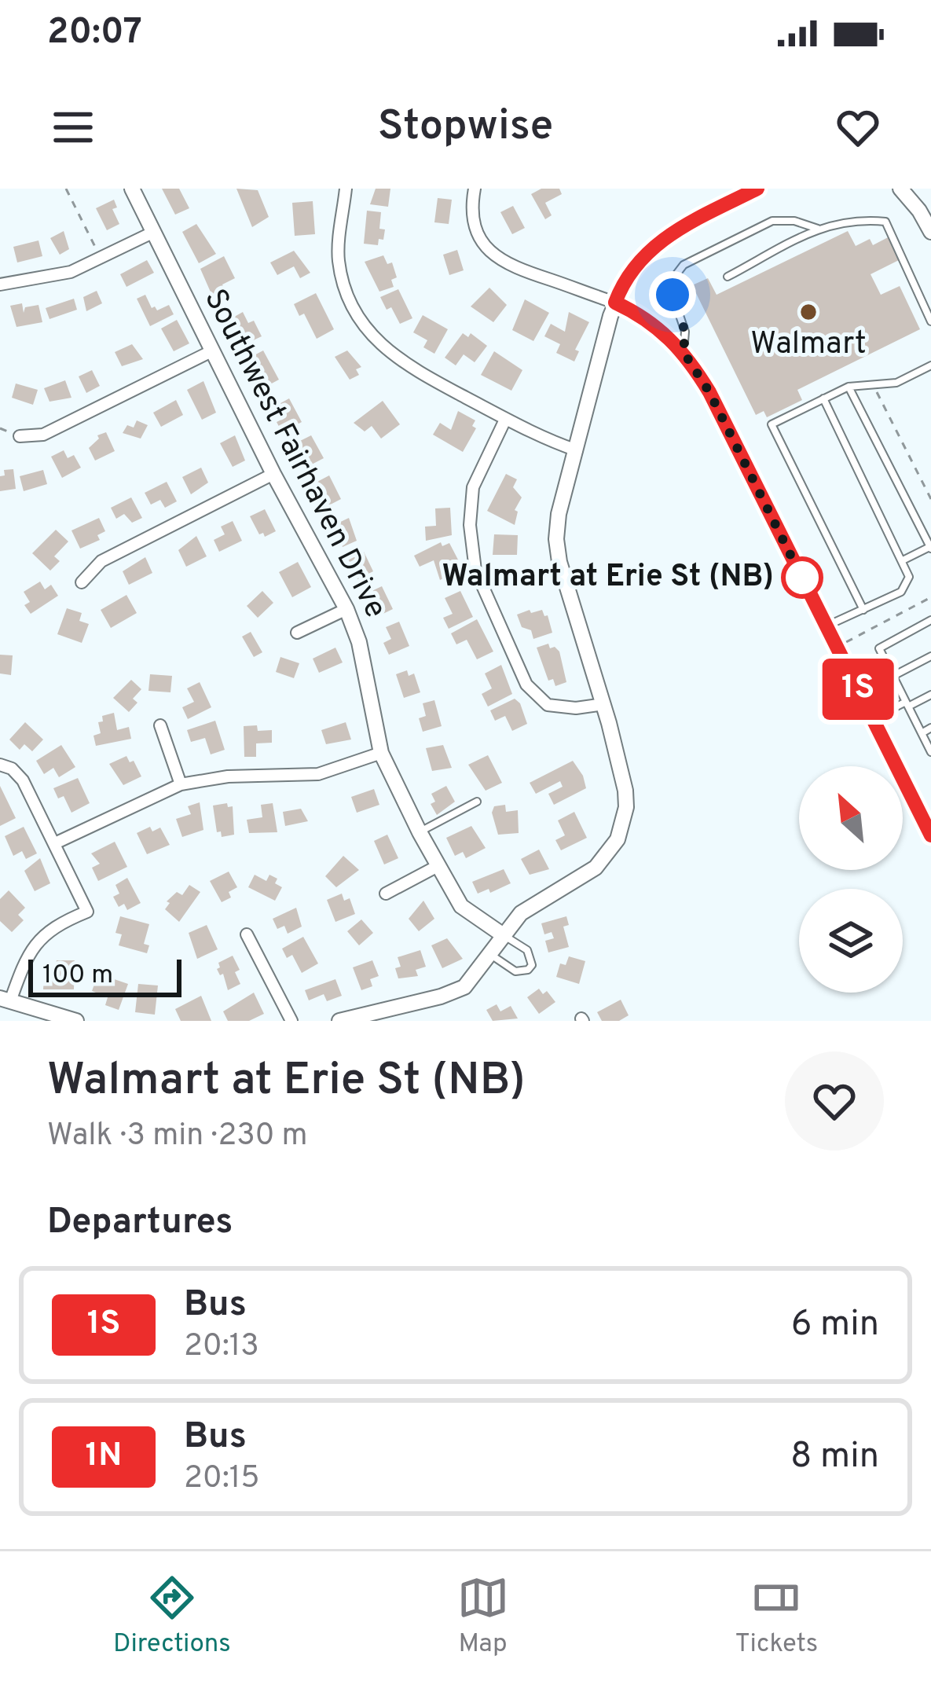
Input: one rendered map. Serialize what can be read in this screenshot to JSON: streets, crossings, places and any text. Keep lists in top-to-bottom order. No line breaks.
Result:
{"streets":{"street":["Southwest Fairhaven Drive"]},"places":["Walmart","Walmart at Erie St (NB)"],"lines":["bus line 1S"],"scale_bar":"100 m","north":"top left","page":{"status":"20:07","header":"Stopwise","on_map":"1S","scale":"100 m","heading":[["Walmart at Erie St (NB)","Walk · 3 min · 230 m"],"Departures"],"list":[{"mark":"1S","name":"Bus","note":"20:13","value":"6 min"},{"mark":"1N","name":"Bus","note":"20:15","value":"8 min"}],"tabs":["Directions","Map","Tickets"]}}
